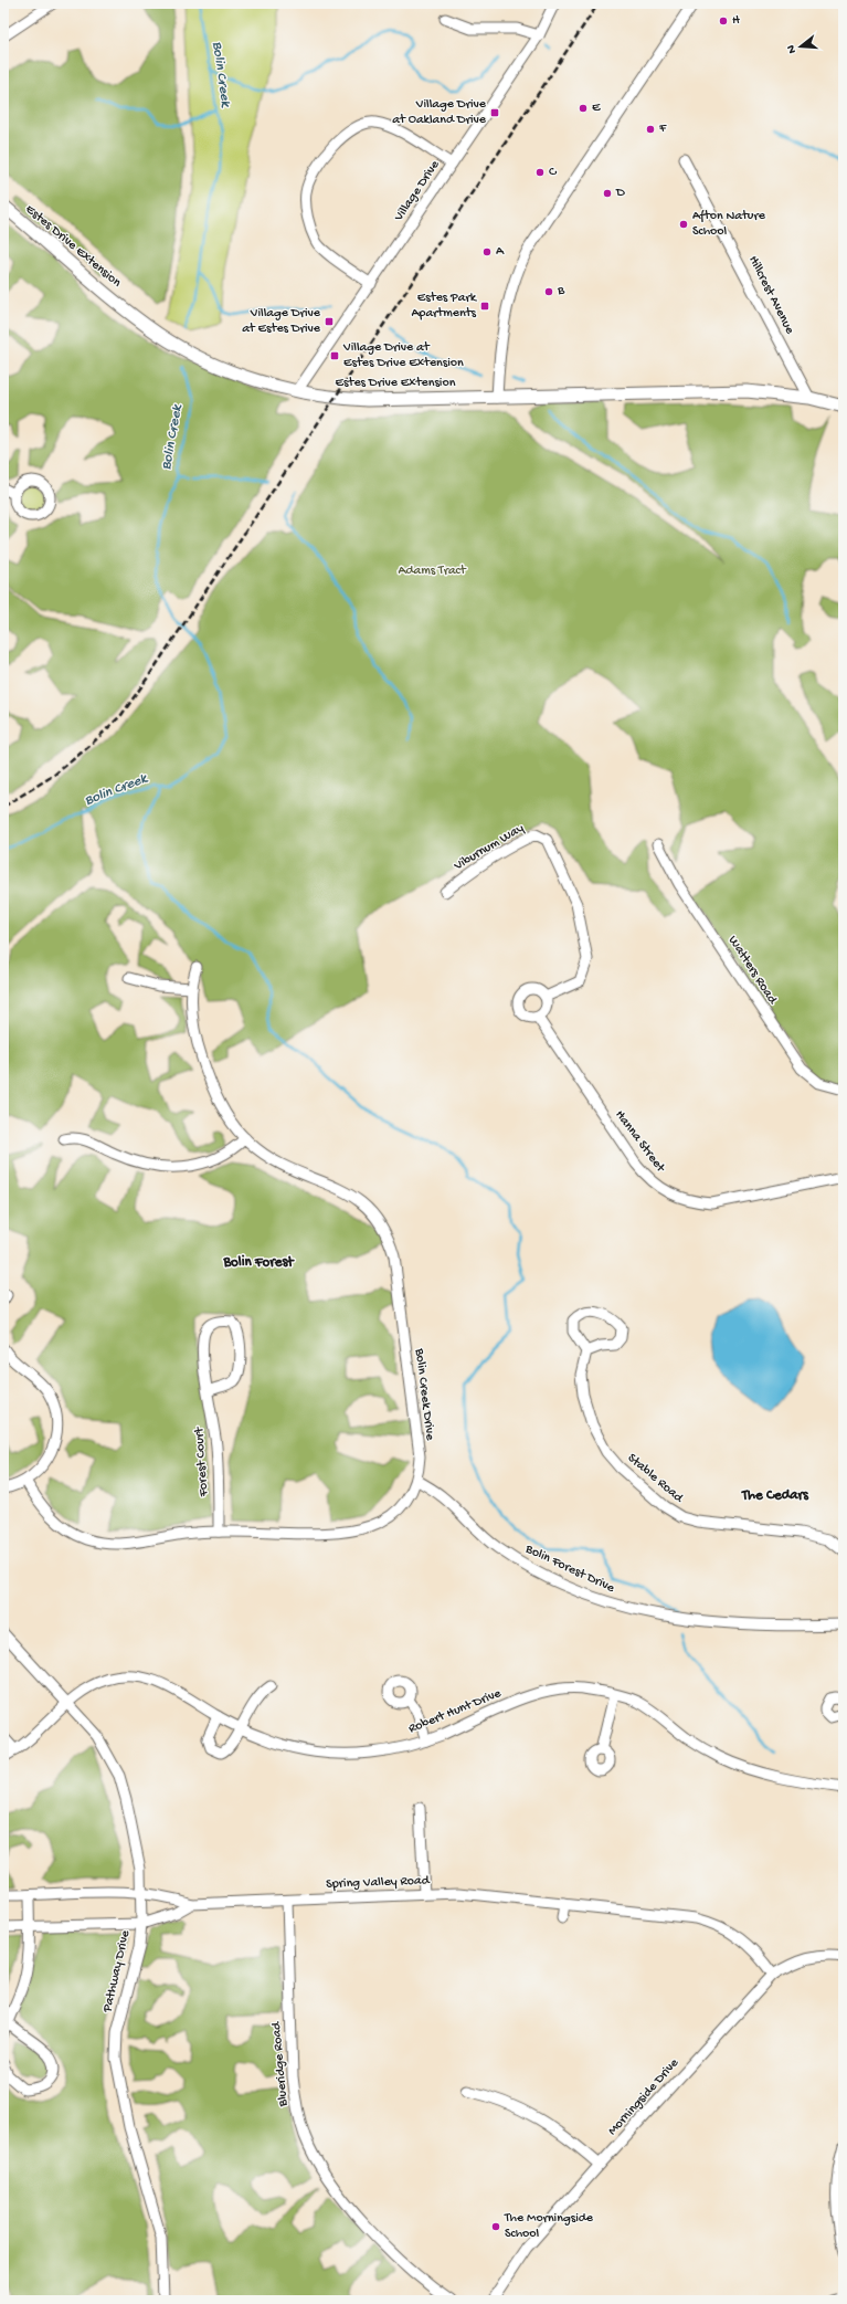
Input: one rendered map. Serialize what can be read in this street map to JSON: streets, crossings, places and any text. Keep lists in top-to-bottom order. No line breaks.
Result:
{"streets":{"main road":["Estes Drive Extension"],"street":["Village Drive","Hillcrest Avenue","Viburnum Way","Watters Road","Hanna Street","Bolin Creek Drive","Forest Court","Stable Road","Bolin Forest Drive","Robert Hunt Drive","Spring Valley Road","Pathway Drive","Blueridge Road","Morningside Drive"]},"crossings":[["Village Drive","Estes Drive Extension"],["Estes Drive Extension","Hillcrest Avenue"],["Viburnum Way","Hanna Street"],["Bolin Creek Drive","Forest Court"],["Bolin Creek Drive","Bolin Forest Drive"],["Robert Hunt Drive","Pathway Drive"],["Spring Valley Road","Pathway Drive"],["Spring Valley Road","Blueridge Road"],["Spring Valley Road","Morningside Drive"]],"districts":["Bolin Forest","The Cedars"],"water":["Bolin Creek"],"parks":["Adams Tract"],"places":{"other":["H","E","F","C","D","Afton Nature School","A","B","The Morningside School"],"transit":["Village Drive at Oakland Drive","Estes Park Apartments","Village Drive at Estes Drive","Village Drive at Estes Drive Extension"]},"north":"left"}
